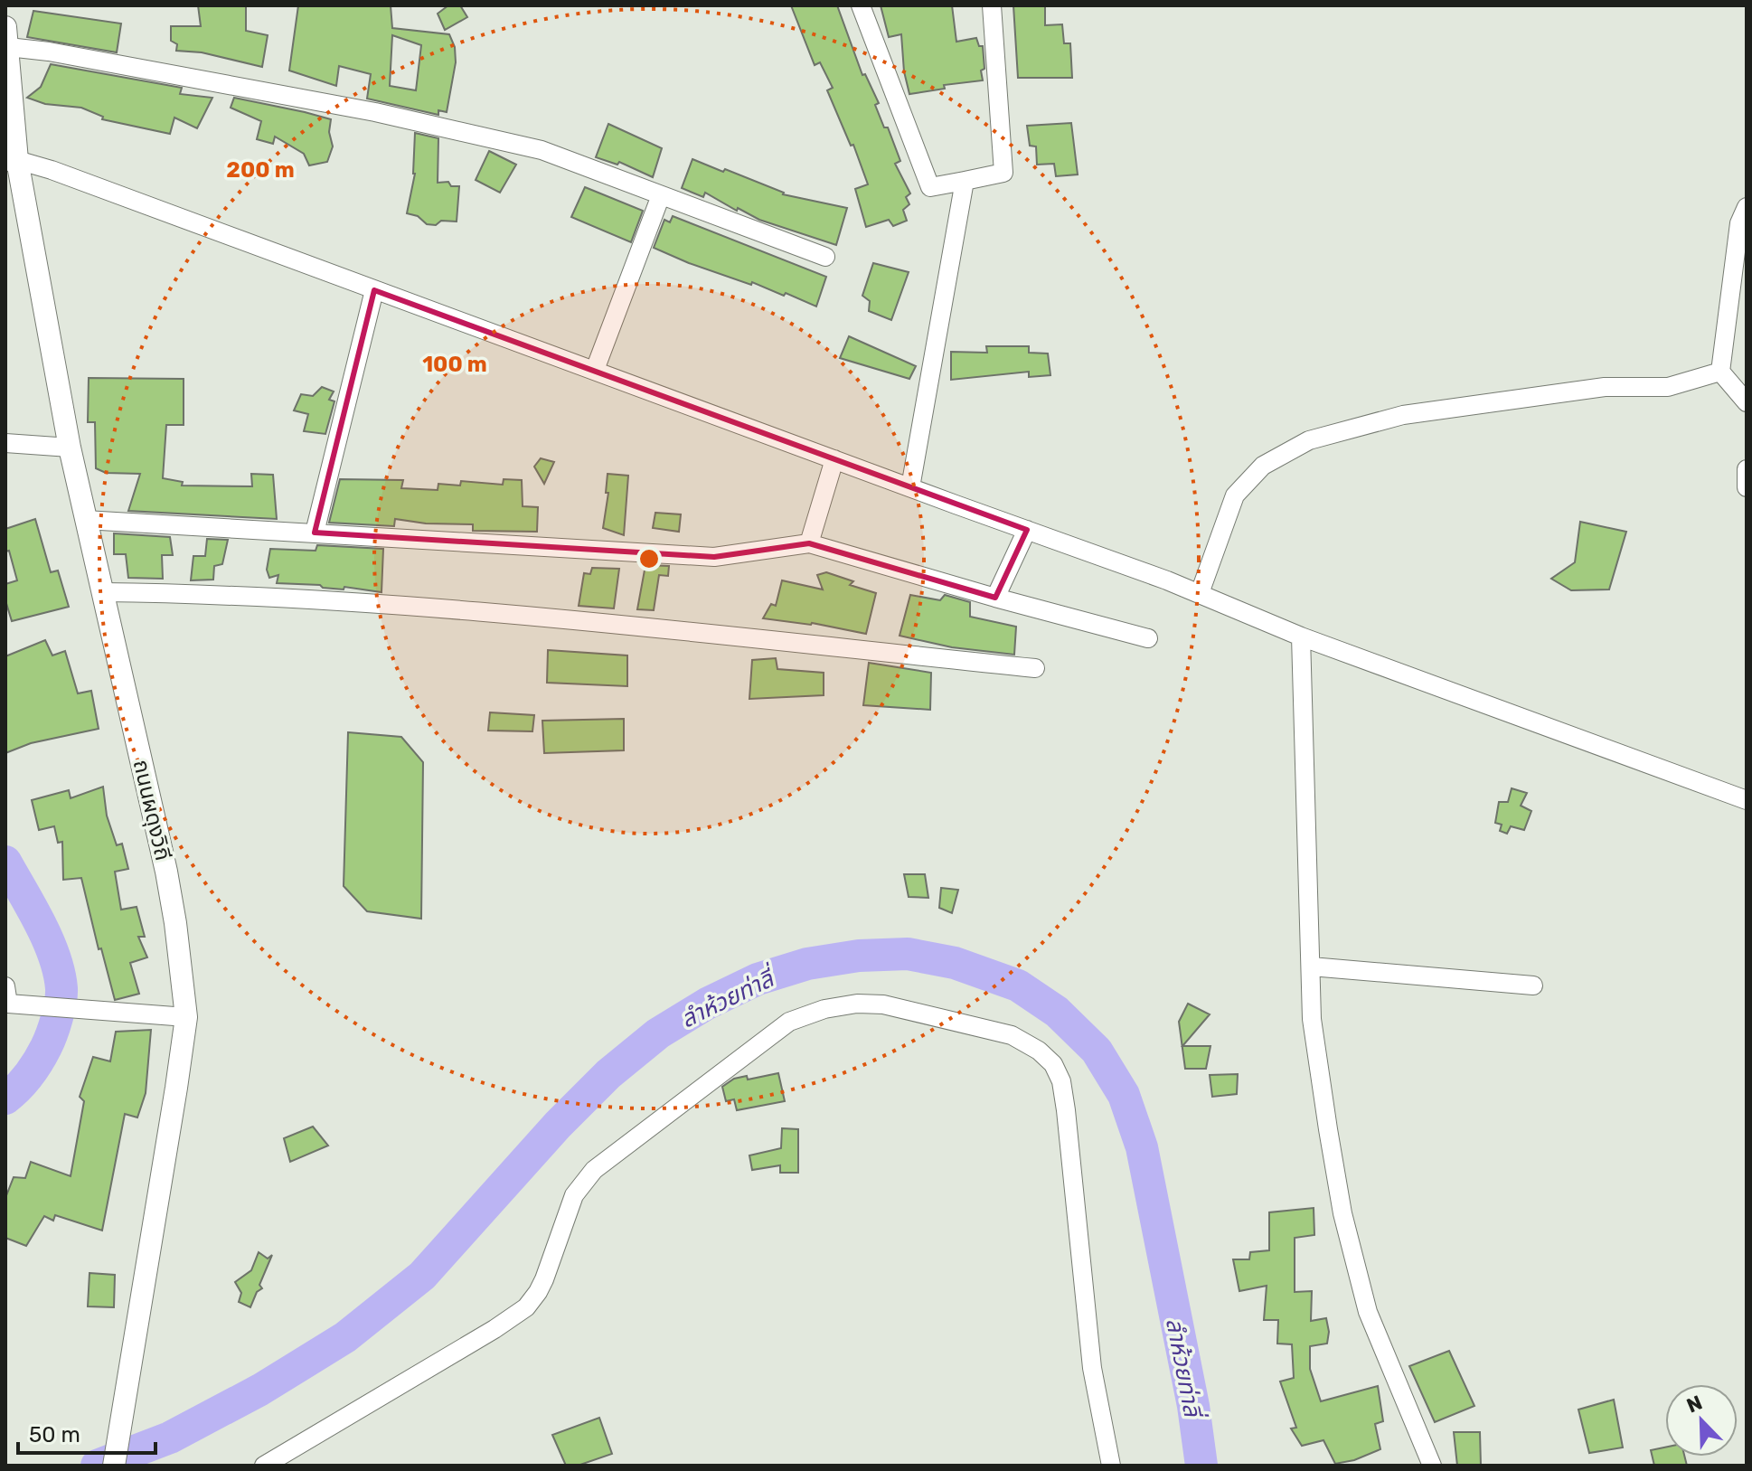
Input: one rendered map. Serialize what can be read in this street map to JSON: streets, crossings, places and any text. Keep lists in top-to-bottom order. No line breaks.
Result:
{"streets":{"main road":["ถนนผดุงวิถี"]},"water":["ลำห้วยท่าลี่"],"scale_bar":"50 m","north":"top left","rings":["200 m","100 m"]}
